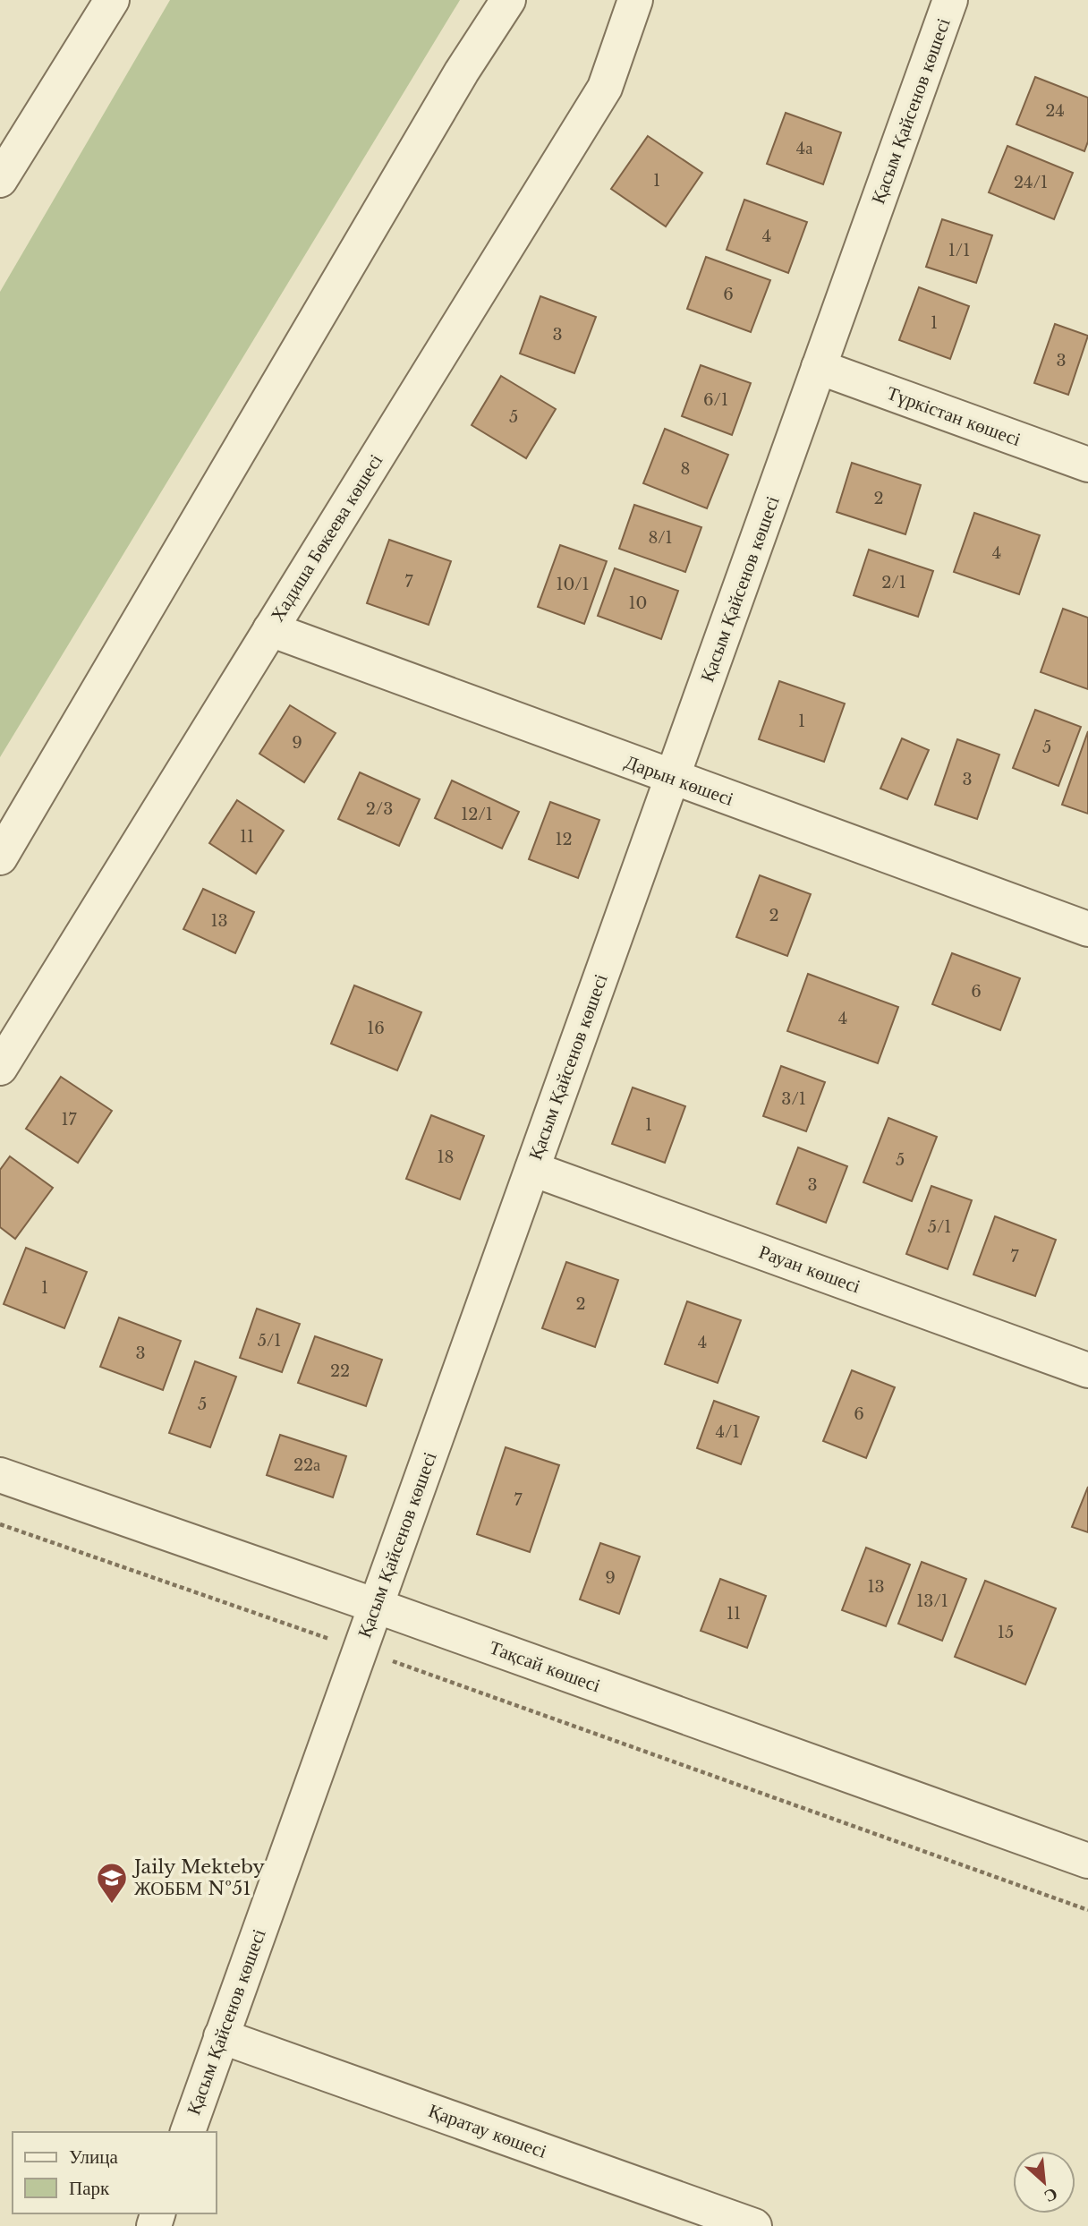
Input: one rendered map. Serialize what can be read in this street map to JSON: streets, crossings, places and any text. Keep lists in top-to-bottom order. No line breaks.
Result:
{"streets":{"street":["Қасым Қайсенов көшесі","Түркістан көшесі","Хадиша Бөкеева көшесі","Дарын көшесі","Рауан көшесі","Тақсай көшесі","Қаратау көшесі"]},"crossings":[["Қасым Қайсенов көшесі","Түркістан көшесі"],["Қасым Қайсенов көшесі","Дарын көшесі"],["Қасым Қайсенов көшесі","Рауан көшесі"],["Қасым Қайсенов көшесі","Тақсай көшесі"],["Қасым Қайсенов көшесі","Қаратау көшесі"],["Хадиша Бөкеева көшесі","Дарын көшесі"]],"places":{"school or university":["Jaily Mekteby ЖОББМ №51"]},"house_numbers":["24","4а","1","24/1","4","1/1","6","1","3","3","6/1","5","8","2","8/1","4","7","2/1","10/1","10","1","9","5","3","2/3","12/1","11","12","2","13","6","4","16","3/1","17","1","18","5","3","5/1","7","1","2","5/1","4","3","22","5","6","4/1","22а","7","9","13","13/1","11","15"],"legend":["Улица","Парк"],"north":"bottom right"}
